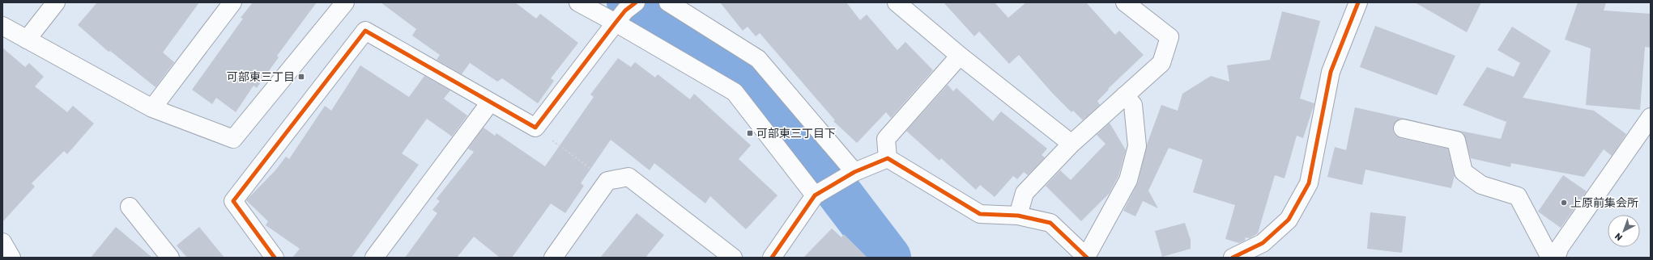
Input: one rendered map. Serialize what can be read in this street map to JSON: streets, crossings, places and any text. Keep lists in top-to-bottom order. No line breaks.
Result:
{"places":{"transit":["可部東三丁目","可部東三丁目下"],"other":["上原前集会所"]},"north":"bottom left"}
